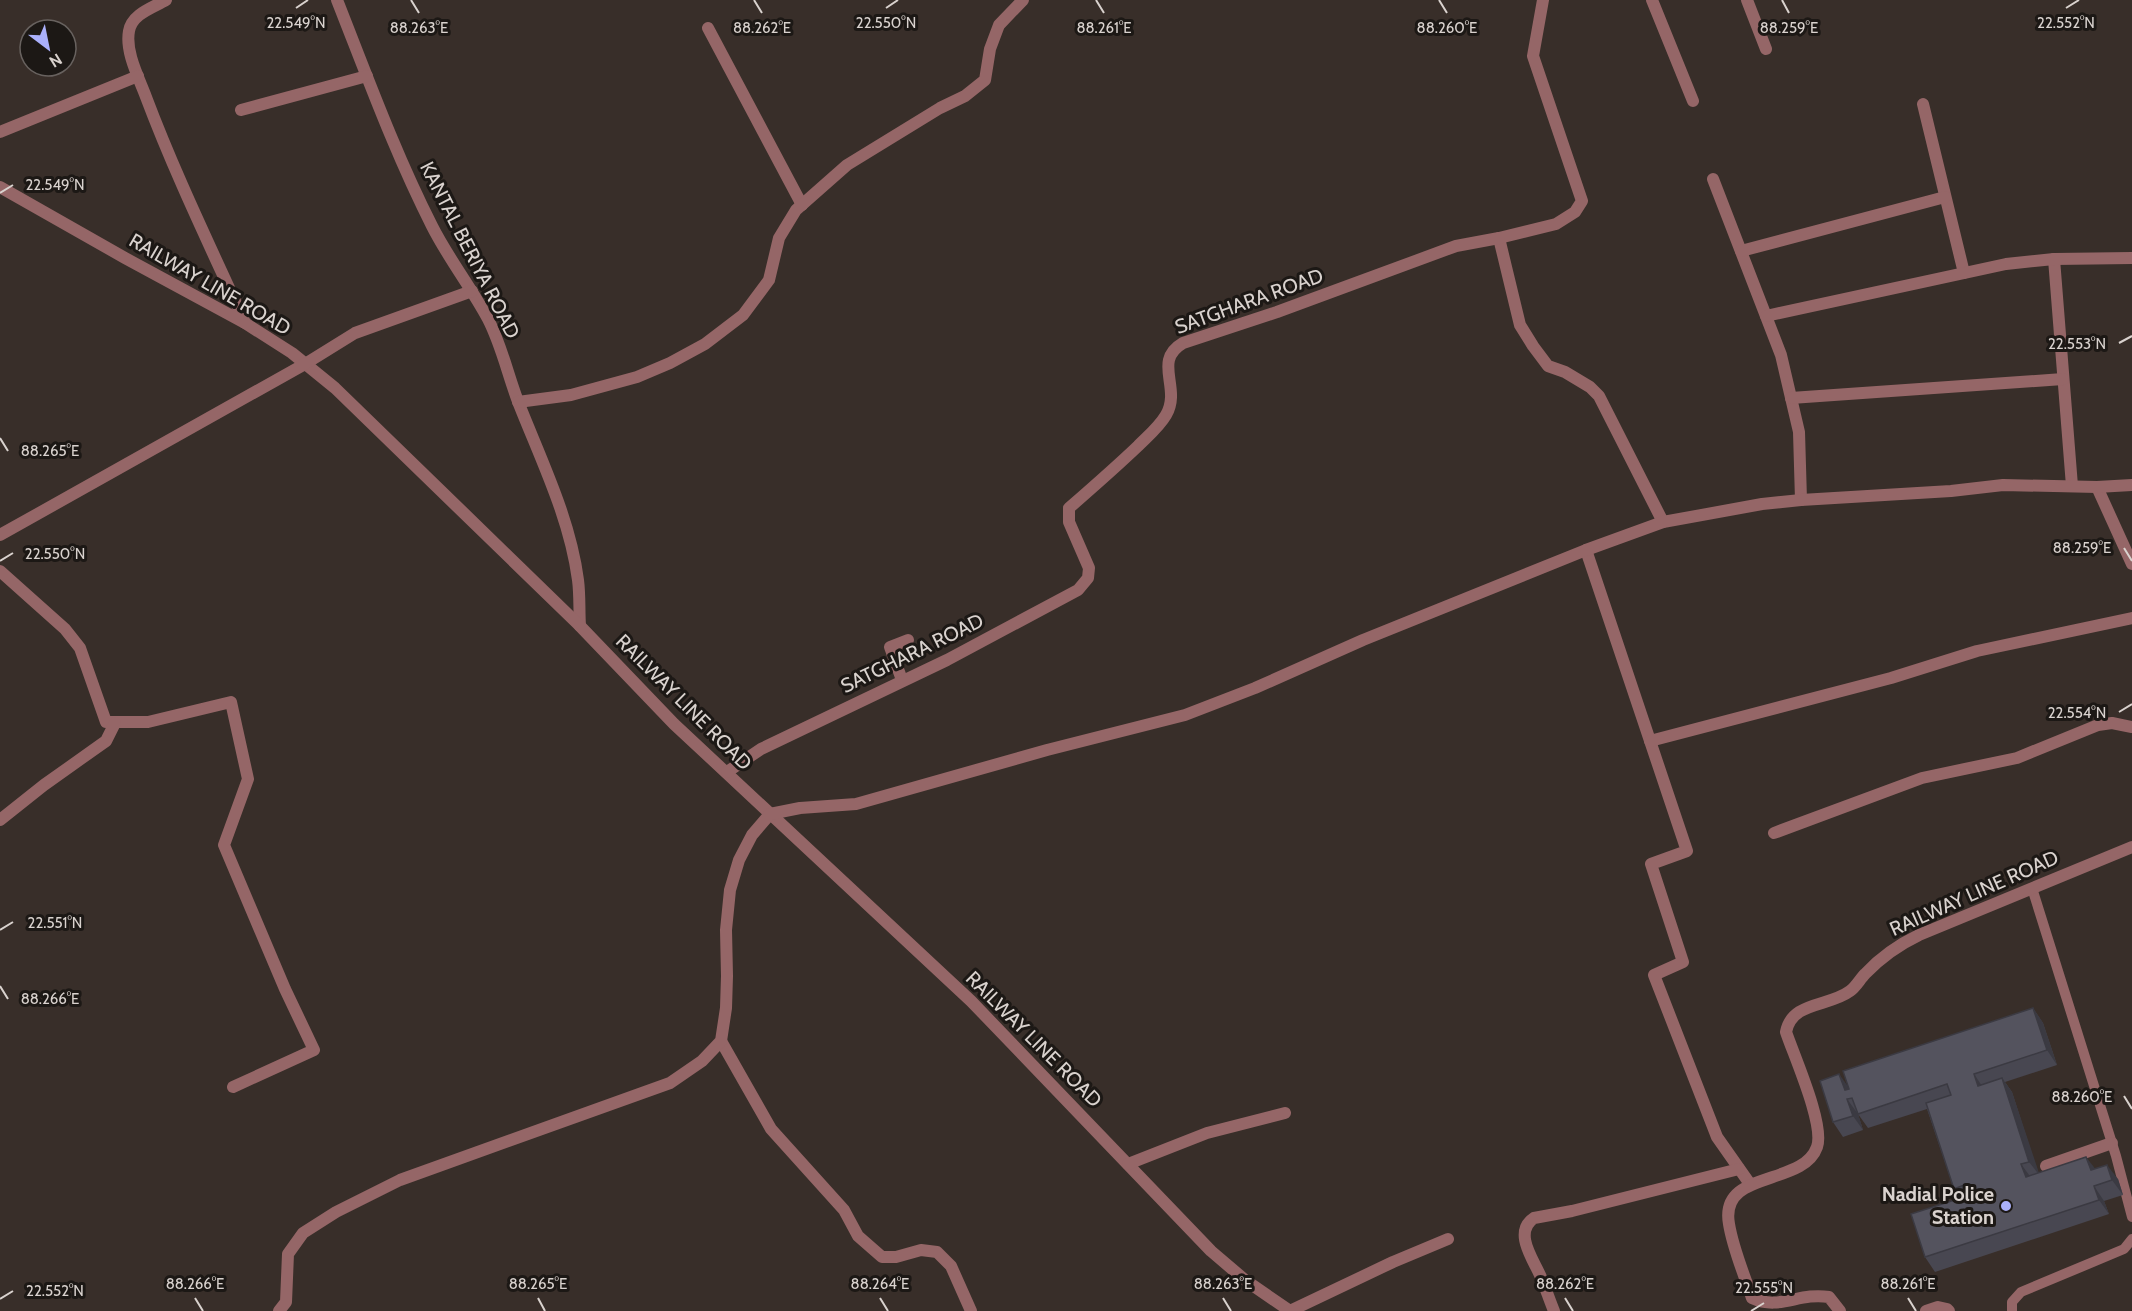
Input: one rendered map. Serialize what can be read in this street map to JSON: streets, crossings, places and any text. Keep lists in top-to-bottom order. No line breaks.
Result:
{"streets":{"street":["KANTAL BERIYA ROAD","RAILWAY LINE ROAD","SATGHARA ROAD"]},"crossings":[["KANTAL BERIYA ROAD","RAILWAY LINE ROAD"],["RAILWAY LINE ROAD","SATGHARA ROAD"]],"places":["Nadial Police Station"],"north":"bottom right","coordinates":["22.549°N","22.550°N","22.552°N","88.263°E","88.262°E","88.261°E","88.260°E","88.259°E","22.553°N","88.265°E","22.554°N","22.551°N","88.266°E","88.264°E","22.555°N"]}
